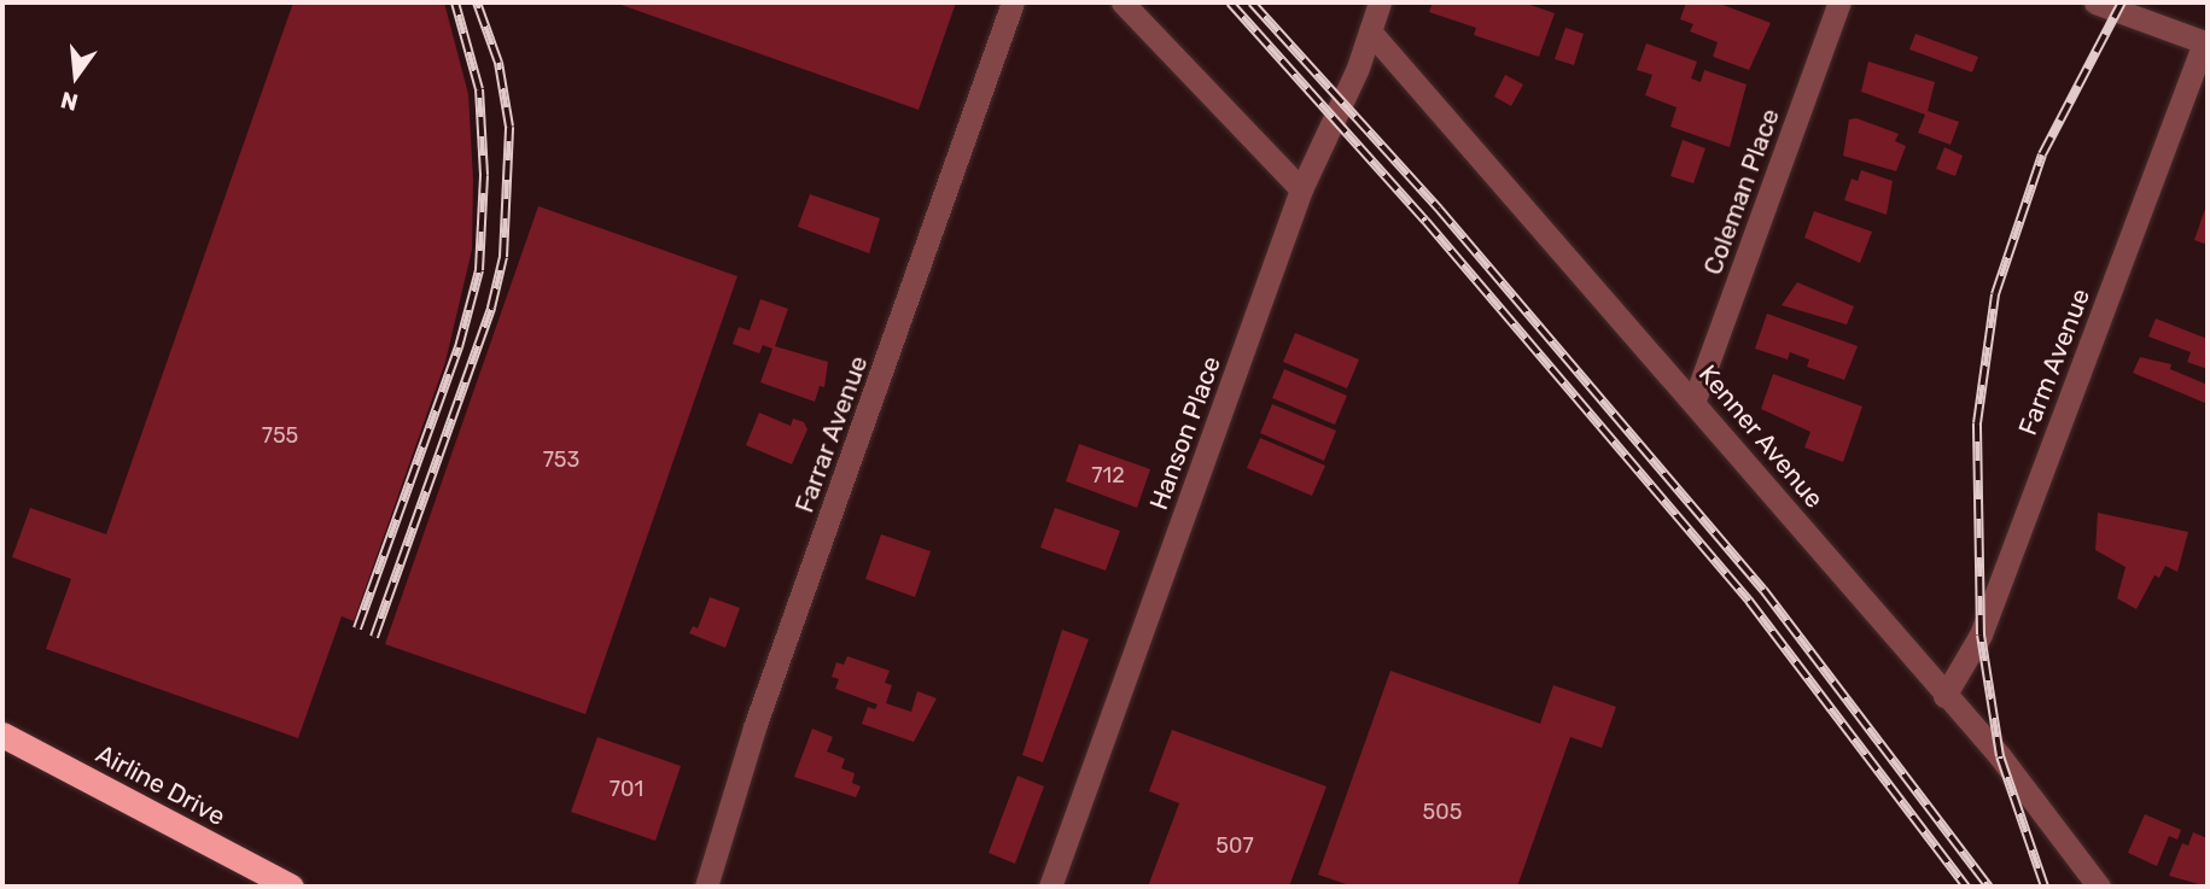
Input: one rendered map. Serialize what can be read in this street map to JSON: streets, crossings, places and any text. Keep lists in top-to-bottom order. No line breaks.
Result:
{"streets":{"highway":["Airline Drive"],"street":["Coleman Place","Farm Avenue","Hanson Place","Farrar Avenue","Kenner Avenue"]},"crossings":[["Coleman Place","Kenner Avenue"],["Farm Avenue","Kenner Avenue"],["Hanson Place","Kenner Avenue"]],"house_numbers":["755","753","712","701","505","507"],"north":"bottom"}
